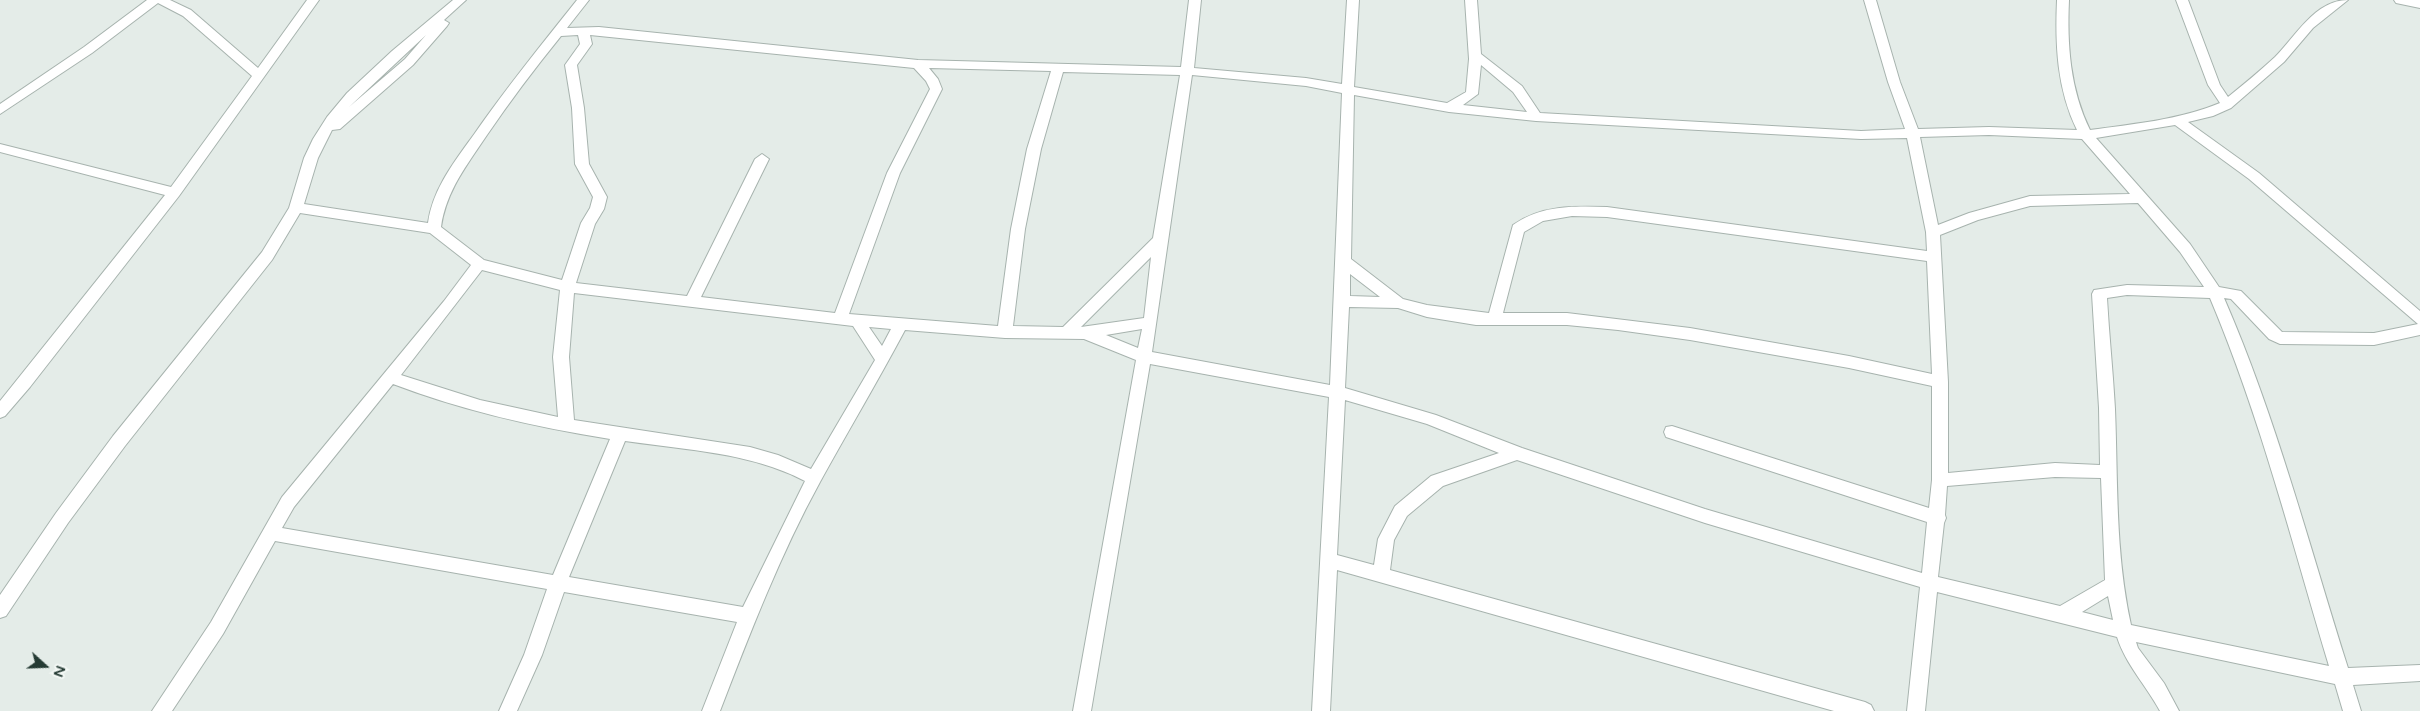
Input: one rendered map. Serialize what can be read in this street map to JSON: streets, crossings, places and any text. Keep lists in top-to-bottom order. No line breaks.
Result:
{"north":"right"}
